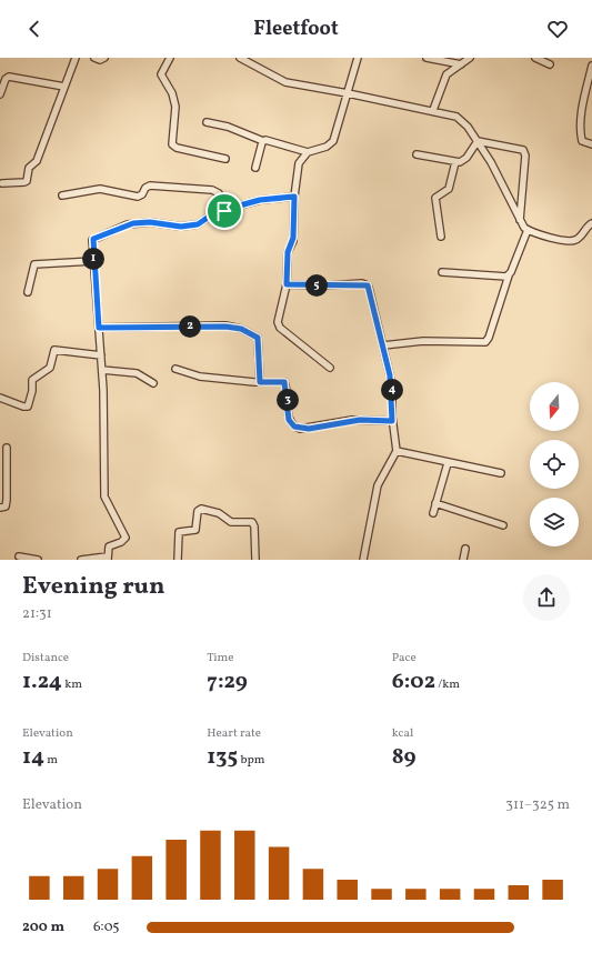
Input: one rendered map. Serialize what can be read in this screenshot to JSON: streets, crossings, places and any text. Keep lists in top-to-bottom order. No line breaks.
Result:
{"north":"bottom","page":{"header":"Fleetfoot","pins":["1","5","2","4","3"],"heading":["Evening run","21:31"],"stats":[["Distance","1.24 km"],["Time","7:29"],["Pace","6:02 /km"],["Elevation","14 m"],["Heart rate","135 bpm"],["kcal","89"]],"chart":["Elevation","311–325 m"],"list":[{"name":"200 m","note":"6:05"}]}}
